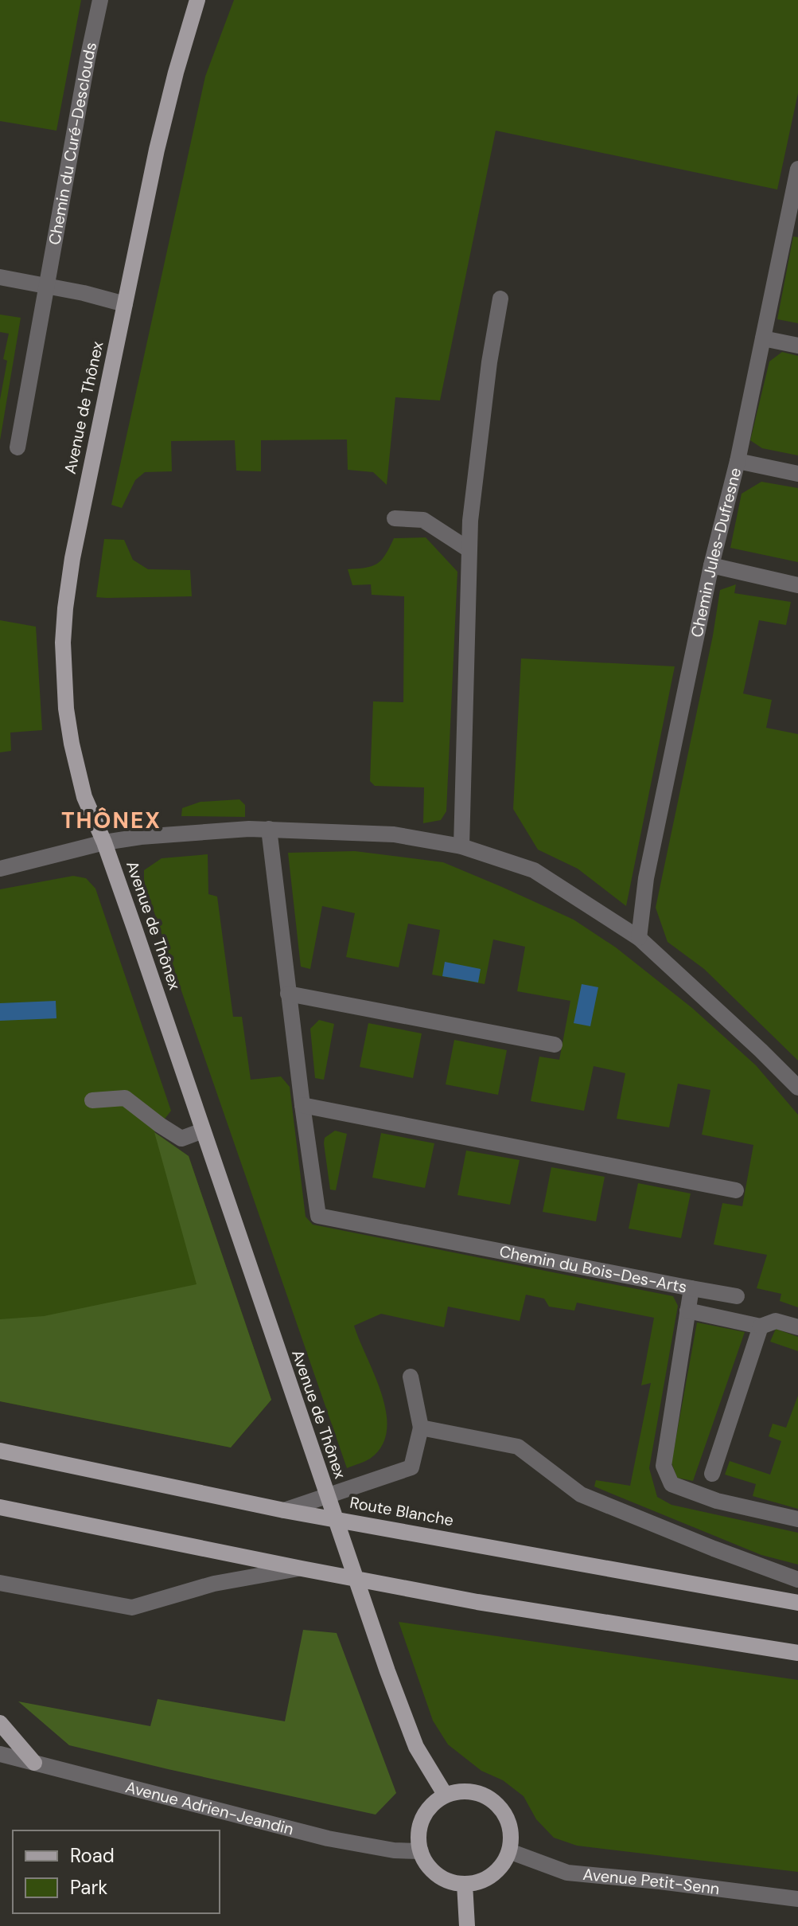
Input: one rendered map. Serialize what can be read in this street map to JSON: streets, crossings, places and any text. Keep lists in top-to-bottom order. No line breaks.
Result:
{"streets":{"main road":["Avenue de Thônex","Route Blanche"],"street":["Chemin du Curé-Desclouds","Chemin Jules-Dufresne","Chemin du Bois-Des-Arts","Avenue Adrien-Jeandin","Avenue Petit-Senn"]},"crossings":[["Avenue de Thônex","Avenue Adrien-Jeandin"],["Avenue de Thônex","Avenue Petit-Senn"],["Avenue Adrien-Jeandin","Avenue Petit-Senn"]],"districts":["THÔNEX"],"legend":["Road","Park"]}
